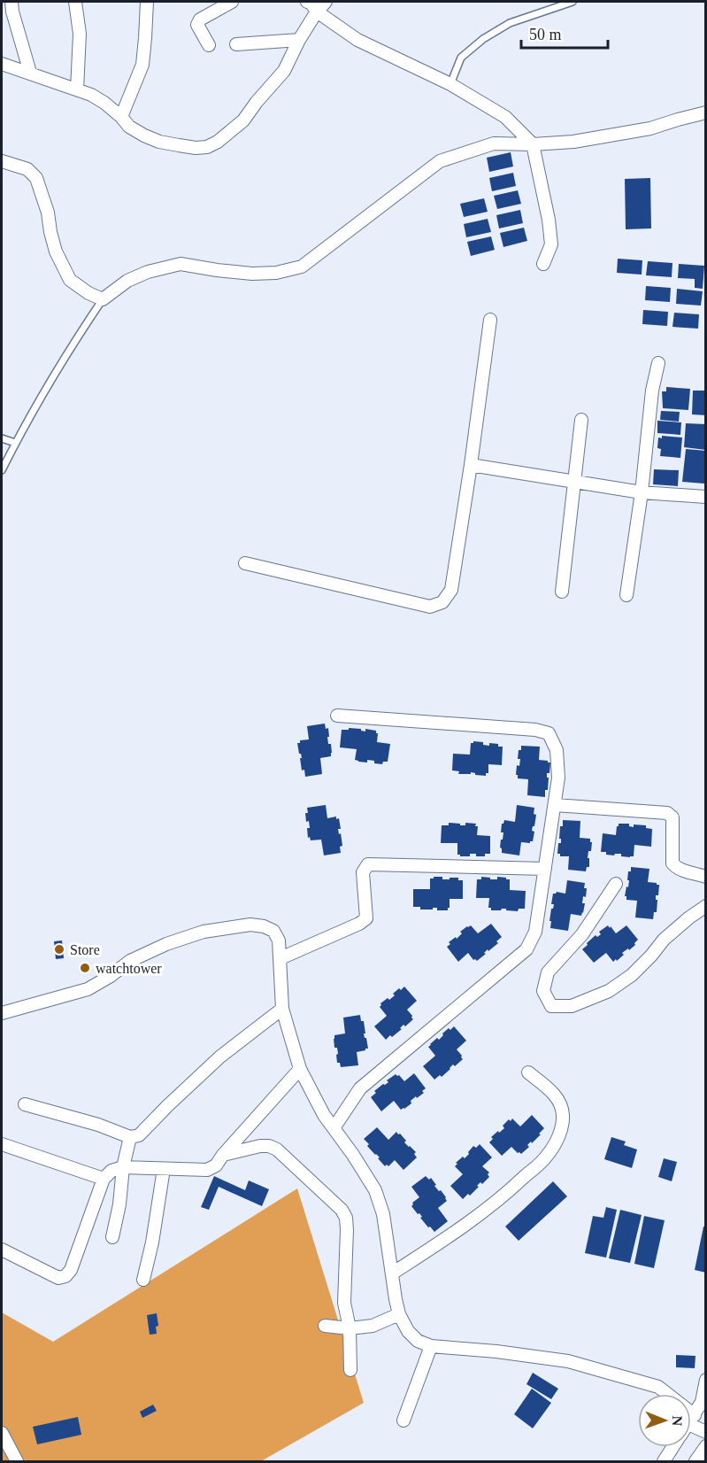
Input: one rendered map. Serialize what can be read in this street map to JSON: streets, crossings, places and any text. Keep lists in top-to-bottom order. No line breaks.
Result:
{"places":["Store","watchtower"],"scale_bar":"50 m","north":"right"}
